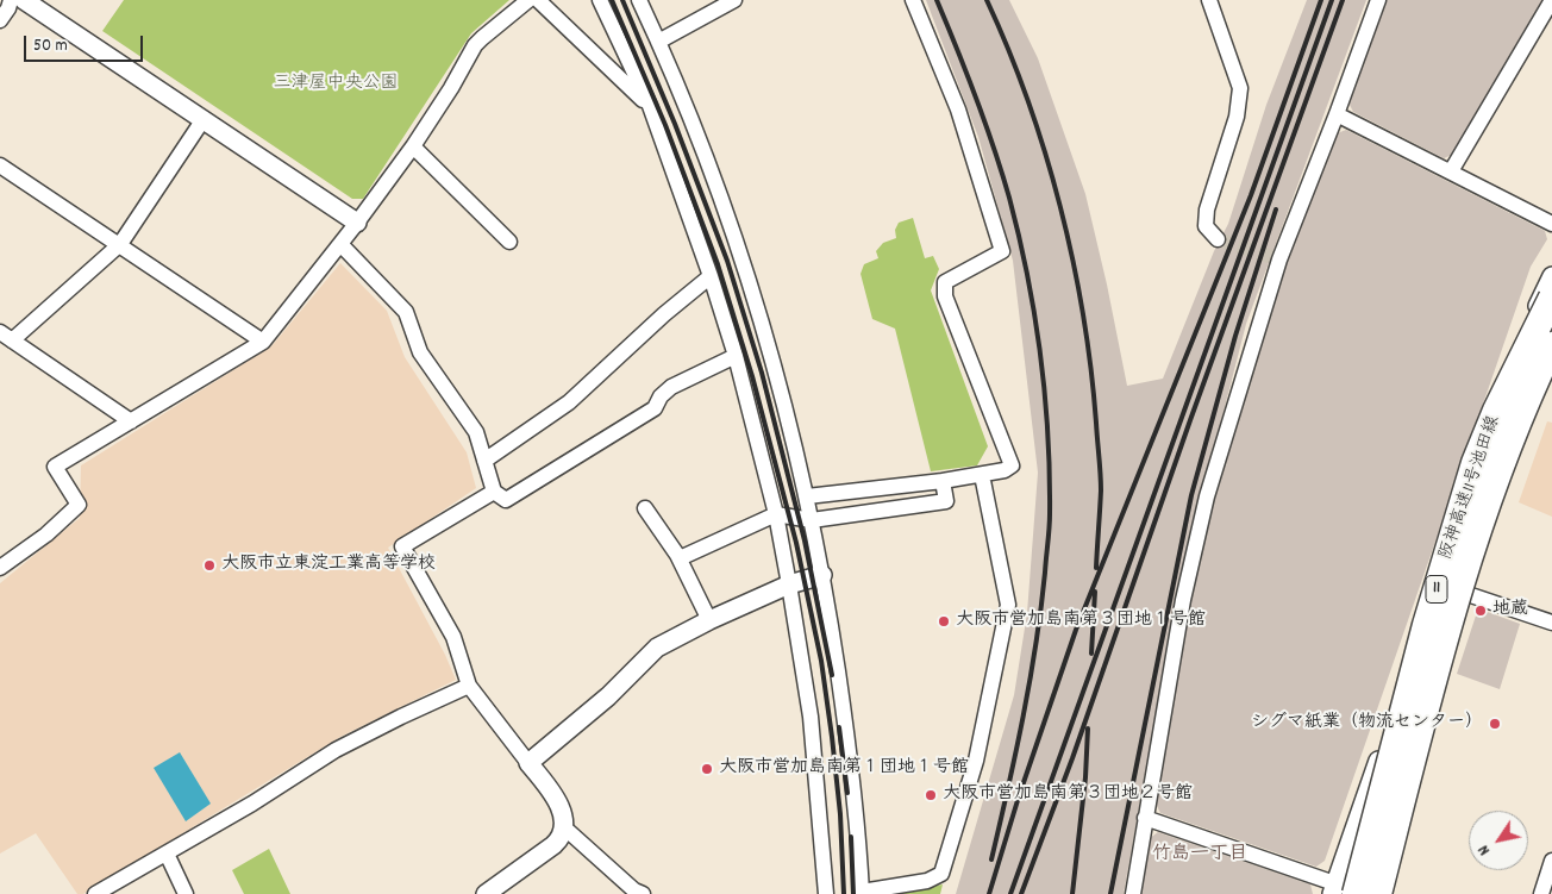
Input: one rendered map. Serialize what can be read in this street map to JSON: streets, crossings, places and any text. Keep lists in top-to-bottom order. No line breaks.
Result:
{"streets":{"highway":["阪神高速11号池田線","11"]},"districts":["竹島一丁目"],"parks":["三津屋中央公園"],"places":["大阪市立東淀工業高等学校","地蔵","大阪市営加島南第３団地１号館","シグマ紙業（物流センター）","大阪市営加島南第１団地１号館","大阪市営加島南第３団地２号館"],"scale_bar":"50 m","north":"bottom left"}
